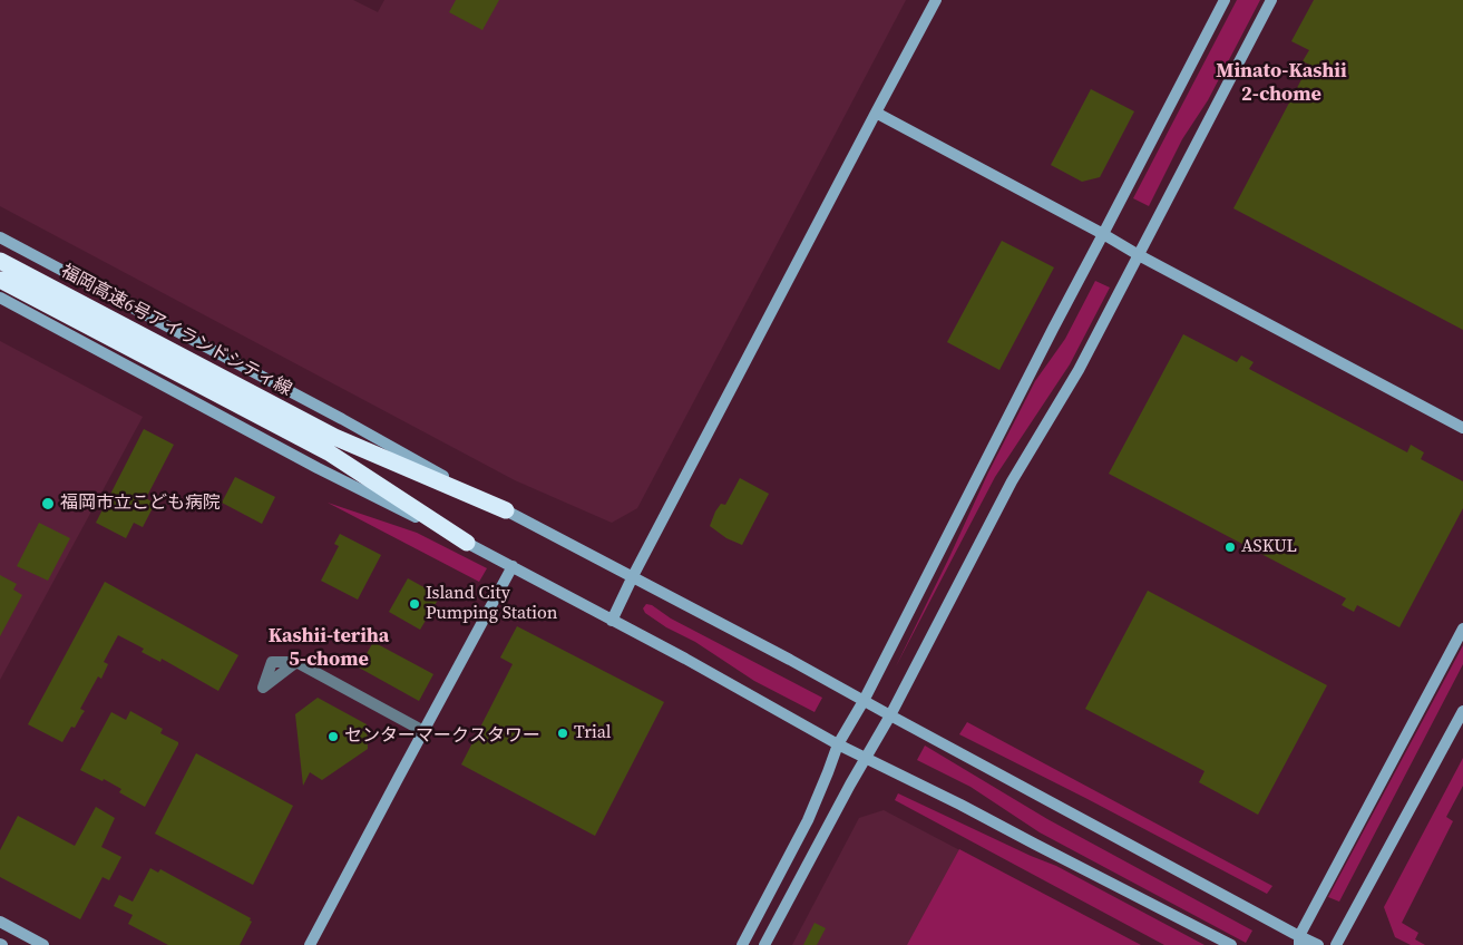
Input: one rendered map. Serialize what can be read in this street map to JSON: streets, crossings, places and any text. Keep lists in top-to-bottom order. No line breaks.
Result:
{"streets":{"highway":["福岡高速6号アイランドシティ線"]},"districts":["Minato-Kashii 2-chome","Kashii-teriha 5-chome"],"places":["福岡市立こども病院","ASKUL","Island City Pumping Station","Trial","センターマークスタワー"]}
